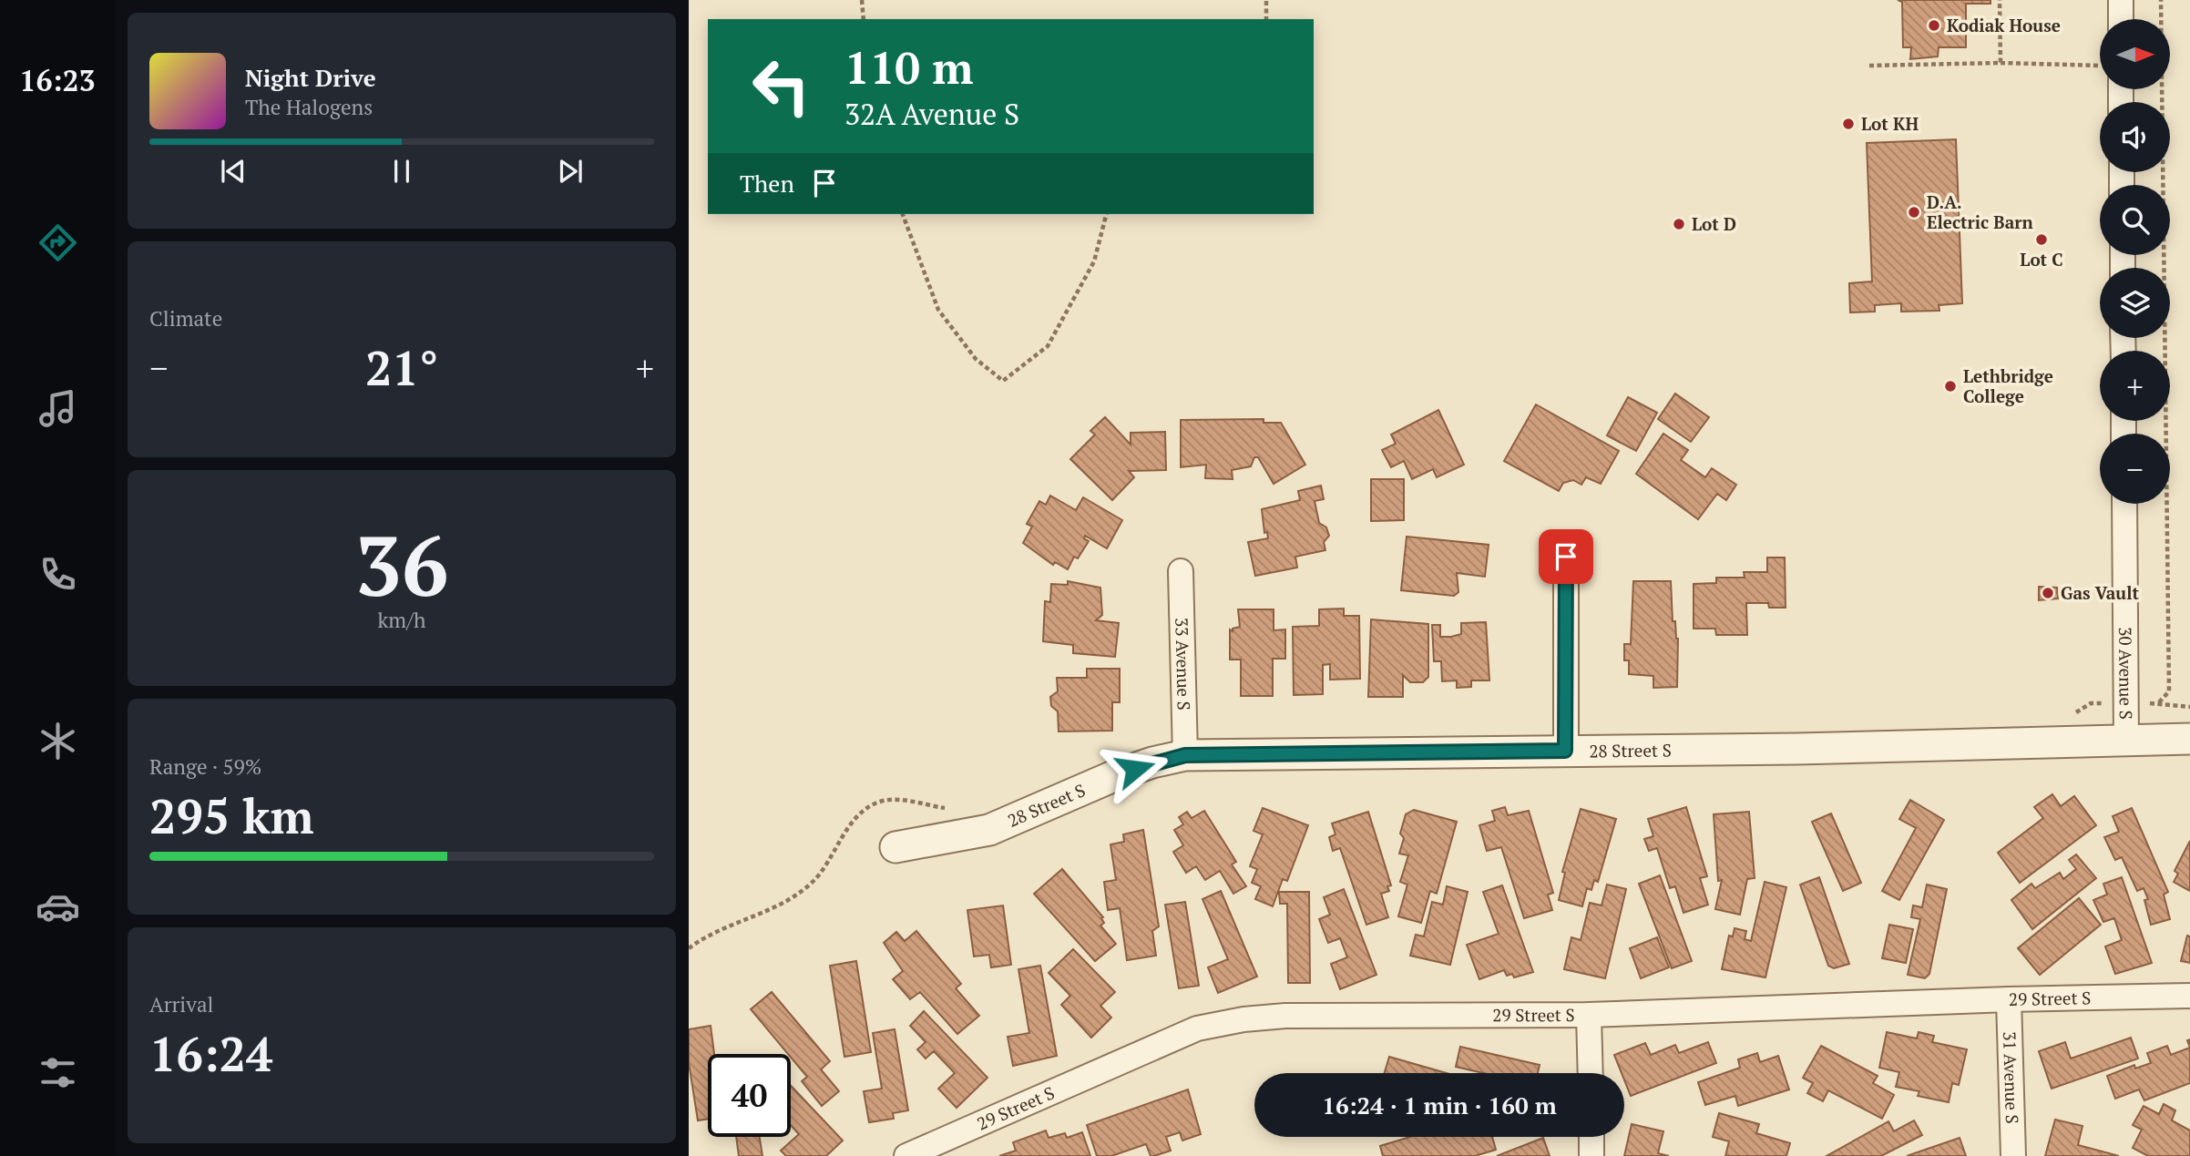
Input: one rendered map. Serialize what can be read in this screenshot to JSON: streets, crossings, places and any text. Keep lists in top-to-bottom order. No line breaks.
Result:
{"streets":{"street":["33 Avenue S","30 Avenue S","28 Street S","29 Street S","31 Avenue S"]},"crossings":[["33 Avenue S","28 Street S"],["30 Avenue S","28 Street S"],["29 Street S","31 Avenue S"]],"places":["Kodiak House","Lot KH","D.A. Electric Barn","Lot D","Lot C","Lethbridge College","Gas Vault"],"north":"right","page":{"tabs":"16:23","map_buttons":["+","−"],"turn":["110 m","32A Avenue S"],"song":["Night Drive","The Halogens"],"then":"Then","tile":["Climate",["36","km/h"],["Range · 59%","295 km"],["Arrival","16:24"]],"heat":["−","21°","+"],"limit":"40","trip":"16:24 · 1 min · 160 m"}}
